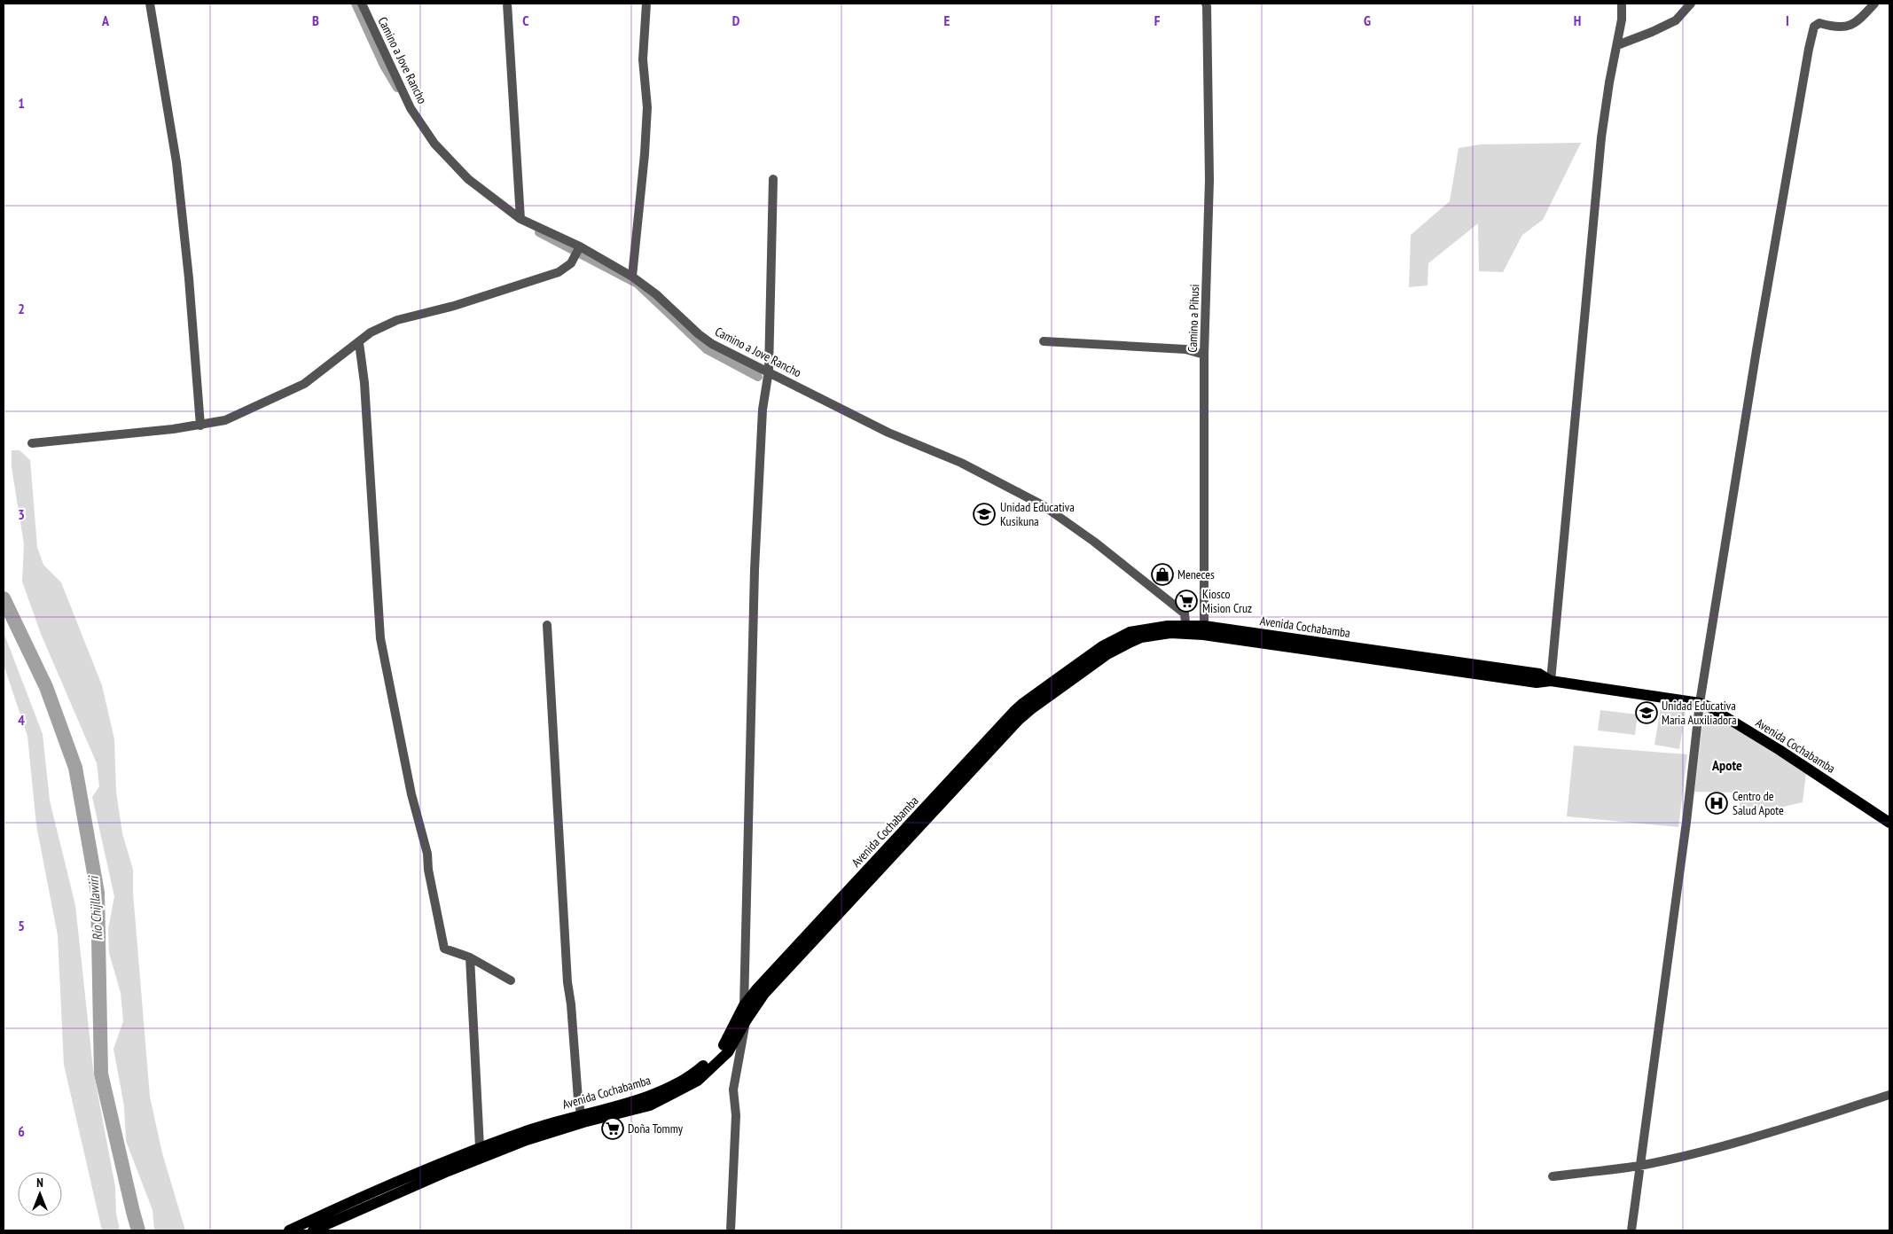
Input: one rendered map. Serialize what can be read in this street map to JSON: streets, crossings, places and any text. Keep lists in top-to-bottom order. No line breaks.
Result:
{"streets":{"main road":["Avenida Cochabamba"],"street":["Camino a Jove Rancho","Camino a Pihusi"]},"crossings":[["Camino a Jove Rancho","Avenida Cochabamba"],["Camino a Pihusi","Avenida Cochabamba"]],"districts":["Apote"],"water":["Río Chijllawiri"],"places":{"school or university":["Unidad Educativa Kusikuna","Unidad Educativa Maria Auxiliadora"],"shop":["Meneces"],"supermarket":["Kiosco Mision Cruz","Doña Tommy"],"hospital":["Centro de Salud Apote"]},"north":"top","grid":{"columns":["A","B","C","D","E","F","G","H","I"],"rows":["1","2","3","4","5","6"]}}
